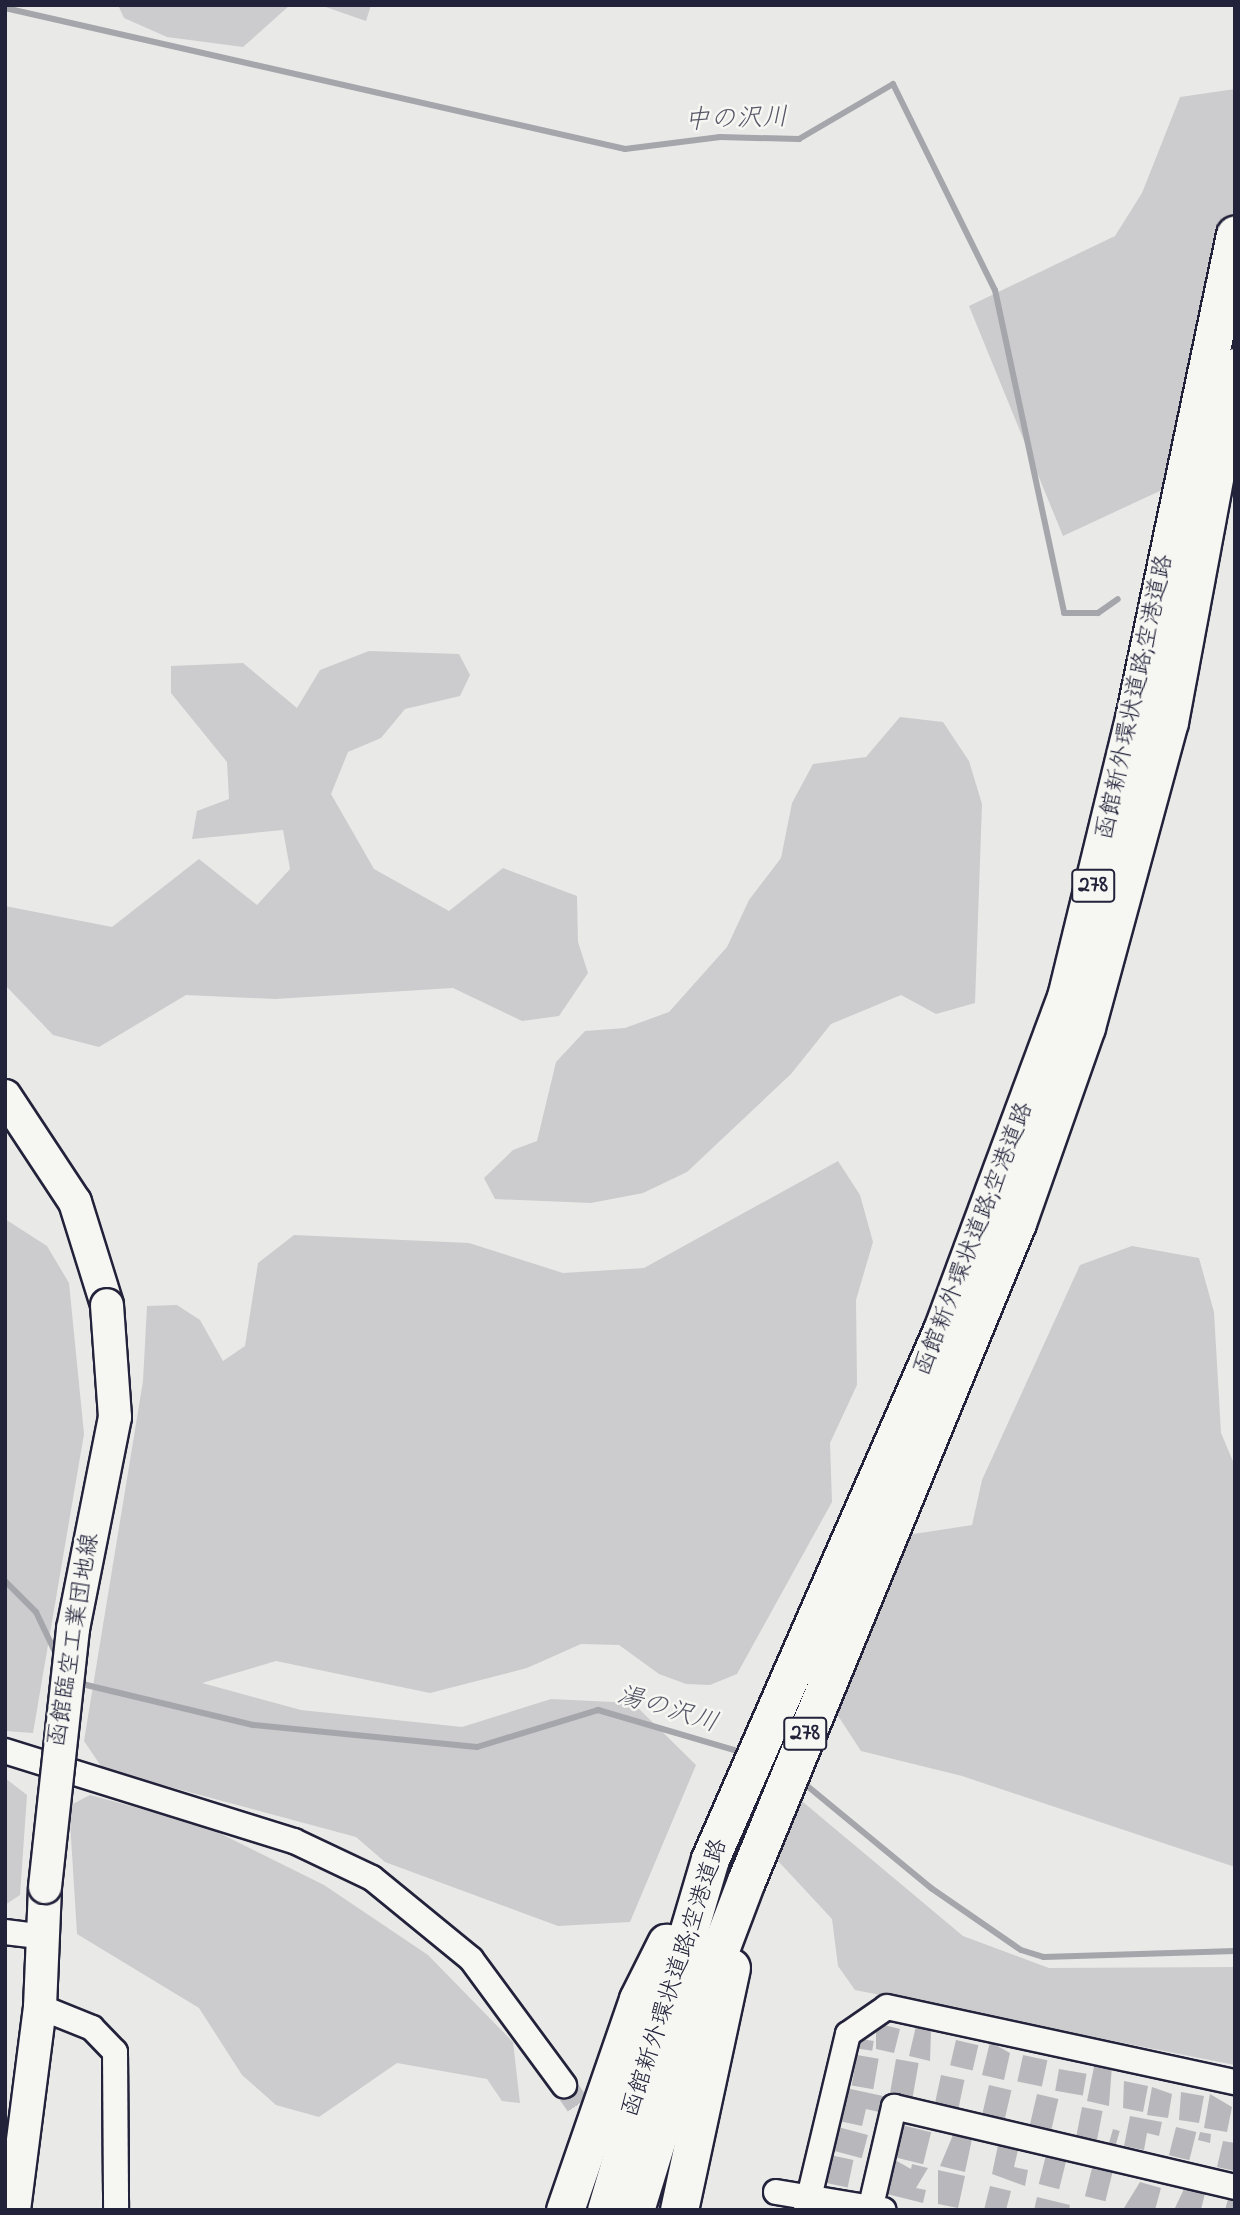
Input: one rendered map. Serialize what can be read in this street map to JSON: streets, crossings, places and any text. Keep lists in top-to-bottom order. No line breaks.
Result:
{"streets":{"highway":["函館新外環状道路;空港道路","278"],"main road":["函館臨空工業団地線"]},"water":["中の沢川","湯の沢川"]}
